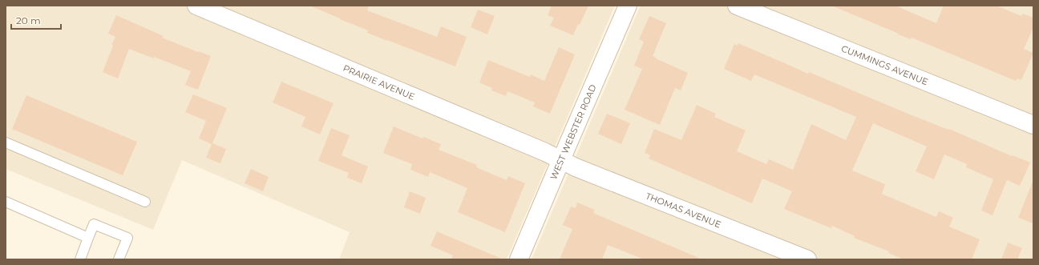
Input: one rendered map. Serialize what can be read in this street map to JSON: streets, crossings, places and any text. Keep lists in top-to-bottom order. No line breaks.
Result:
{"streets":{"street":["CUMMINGS AVENUE","PRAIRIE AVENUE","WEST WEBSTER ROAD","THOMAS AVENUE"]},"crossings":[["PRAIRIE AVENUE","WEST WEBSTER ROAD"],["PRAIRIE AVENUE","THOMAS AVENUE"],["WEST WEBSTER ROAD","THOMAS AVENUE"]],"scale_bar":"20 m"}
